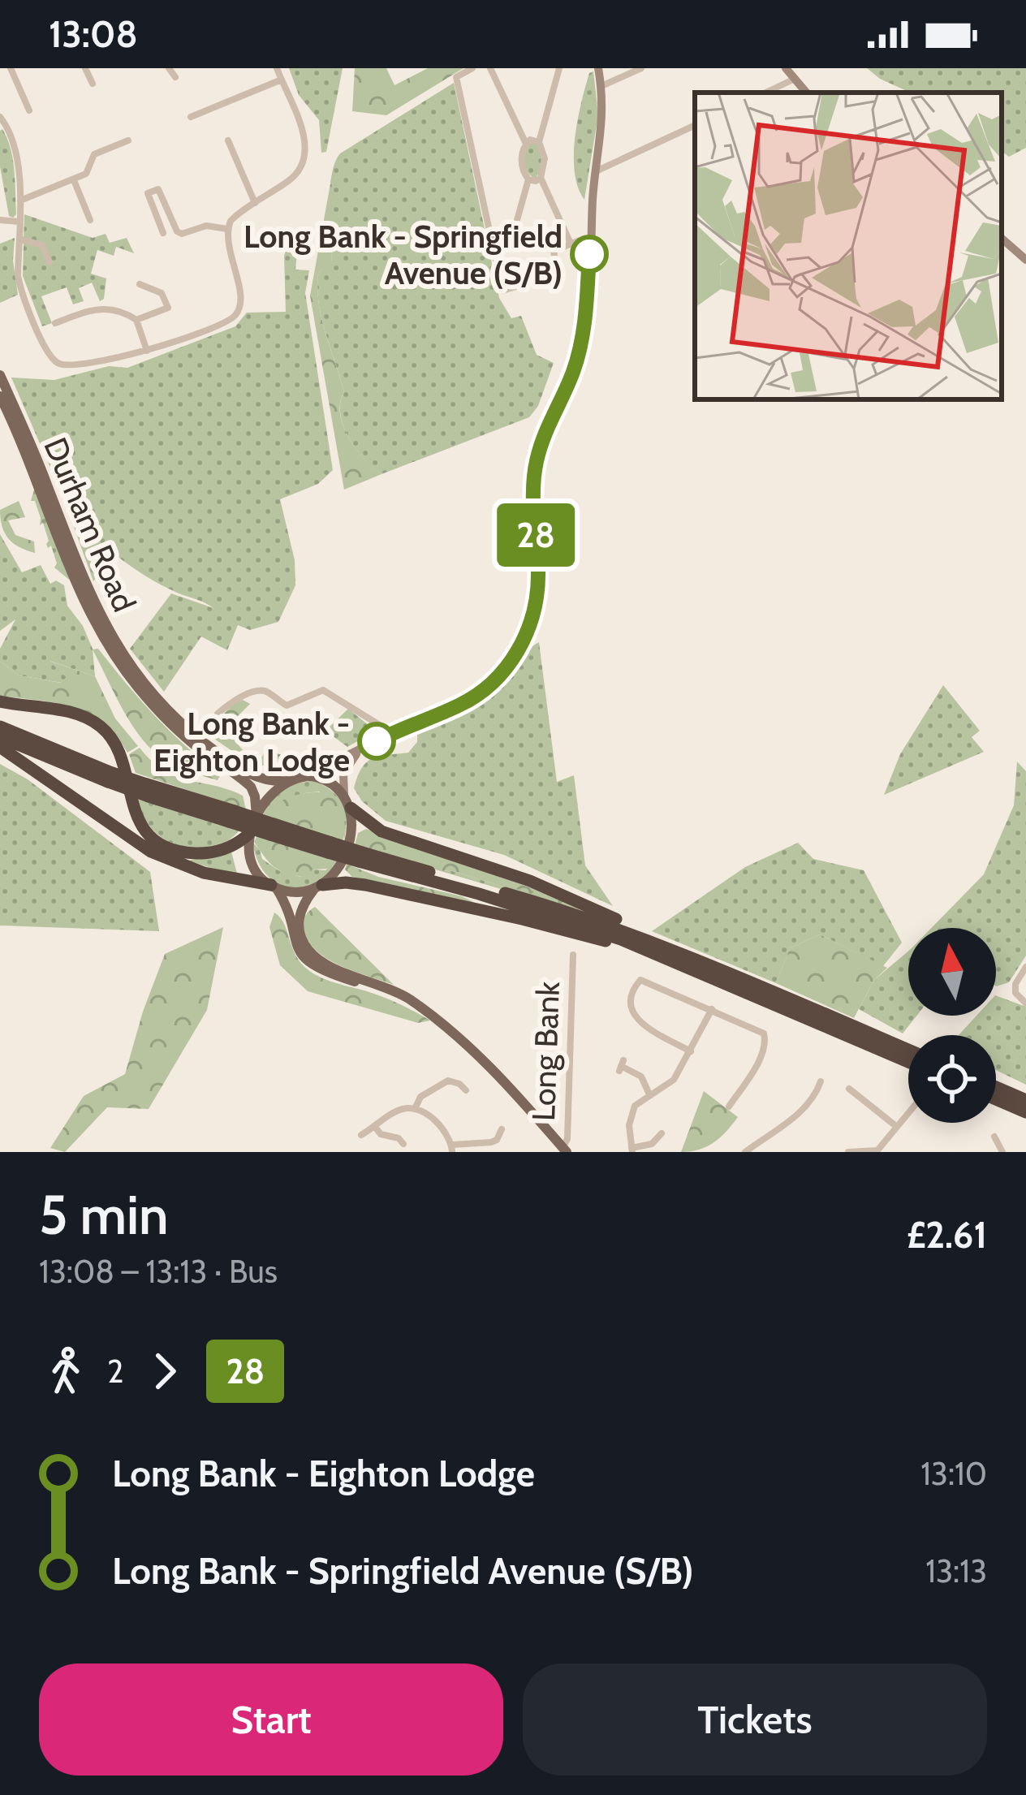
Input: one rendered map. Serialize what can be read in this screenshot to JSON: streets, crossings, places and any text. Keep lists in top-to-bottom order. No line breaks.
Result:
{"streets":{"main road":["Durham Road"],"street":["Long Bank"]},"places":["Long Bank - Springfield Avenue (S/B)","Long Bank - Eighton Lodge"],"lines":["bus line 28"],"north":"top","page":{"status":"13:08","on_map":"28","heading":["5 min","13:08 – 13:13 · Bus","£2.61"],"legs":["2","28"],"list":[{"name":"Long Bank - Eighton Lodge","value":"13:10"},{"name":"Long Bank - Springfield Avenue (S/B)","value":"13:13"}],"buttons":["Start","Tickets"]}}
